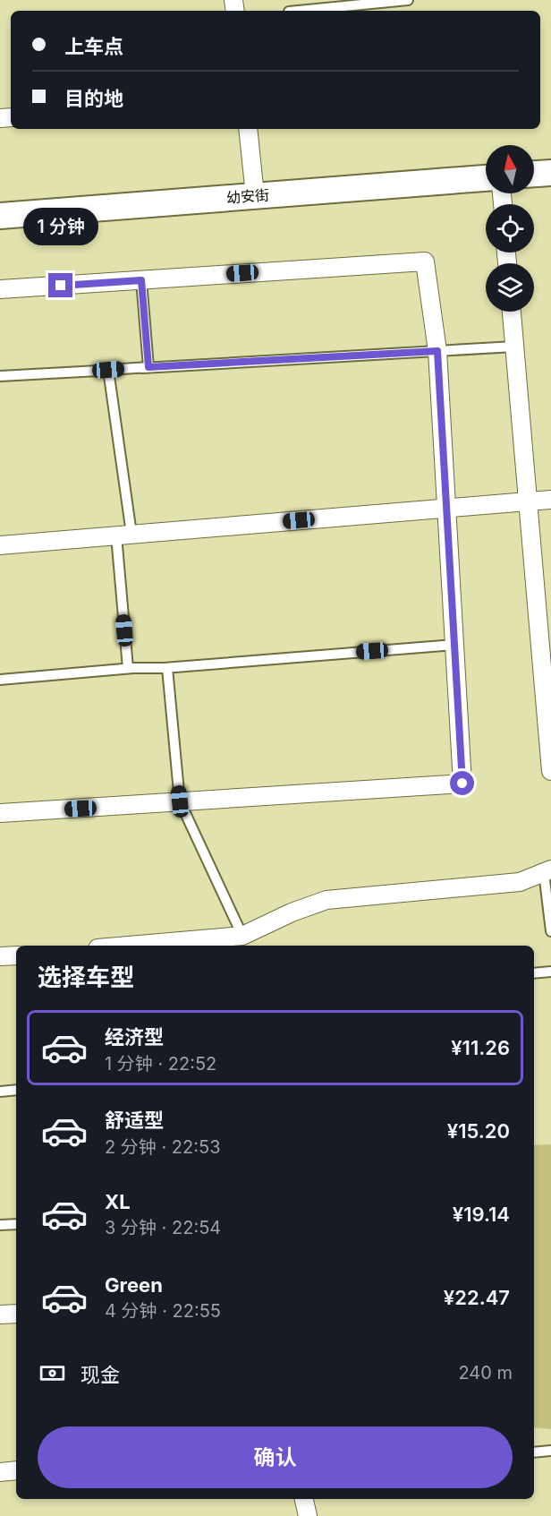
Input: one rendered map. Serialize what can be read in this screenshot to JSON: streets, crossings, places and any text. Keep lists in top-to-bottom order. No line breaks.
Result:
{"streets":{"main road":["幼安街"]},"north":"top","page":{"banner":["上车点","目的地"],"bubble":"1 分钟","heading":"选择车型","list":[{"name":"经济型","note":"1 分钟 · 22:52","value":"¥11.26"},{"name":"舒适型","note":"2 分钟 · 22:53","value":"¥15.20"},{"name":"XL","note":"3 分钟 · 22:54","value":"¥19.14"},{"name":"Green","note":"4 分钟 · 22:55","value":"¥22.47"}],"pay":["现金","240 m"],"buttons":"确认"}}
